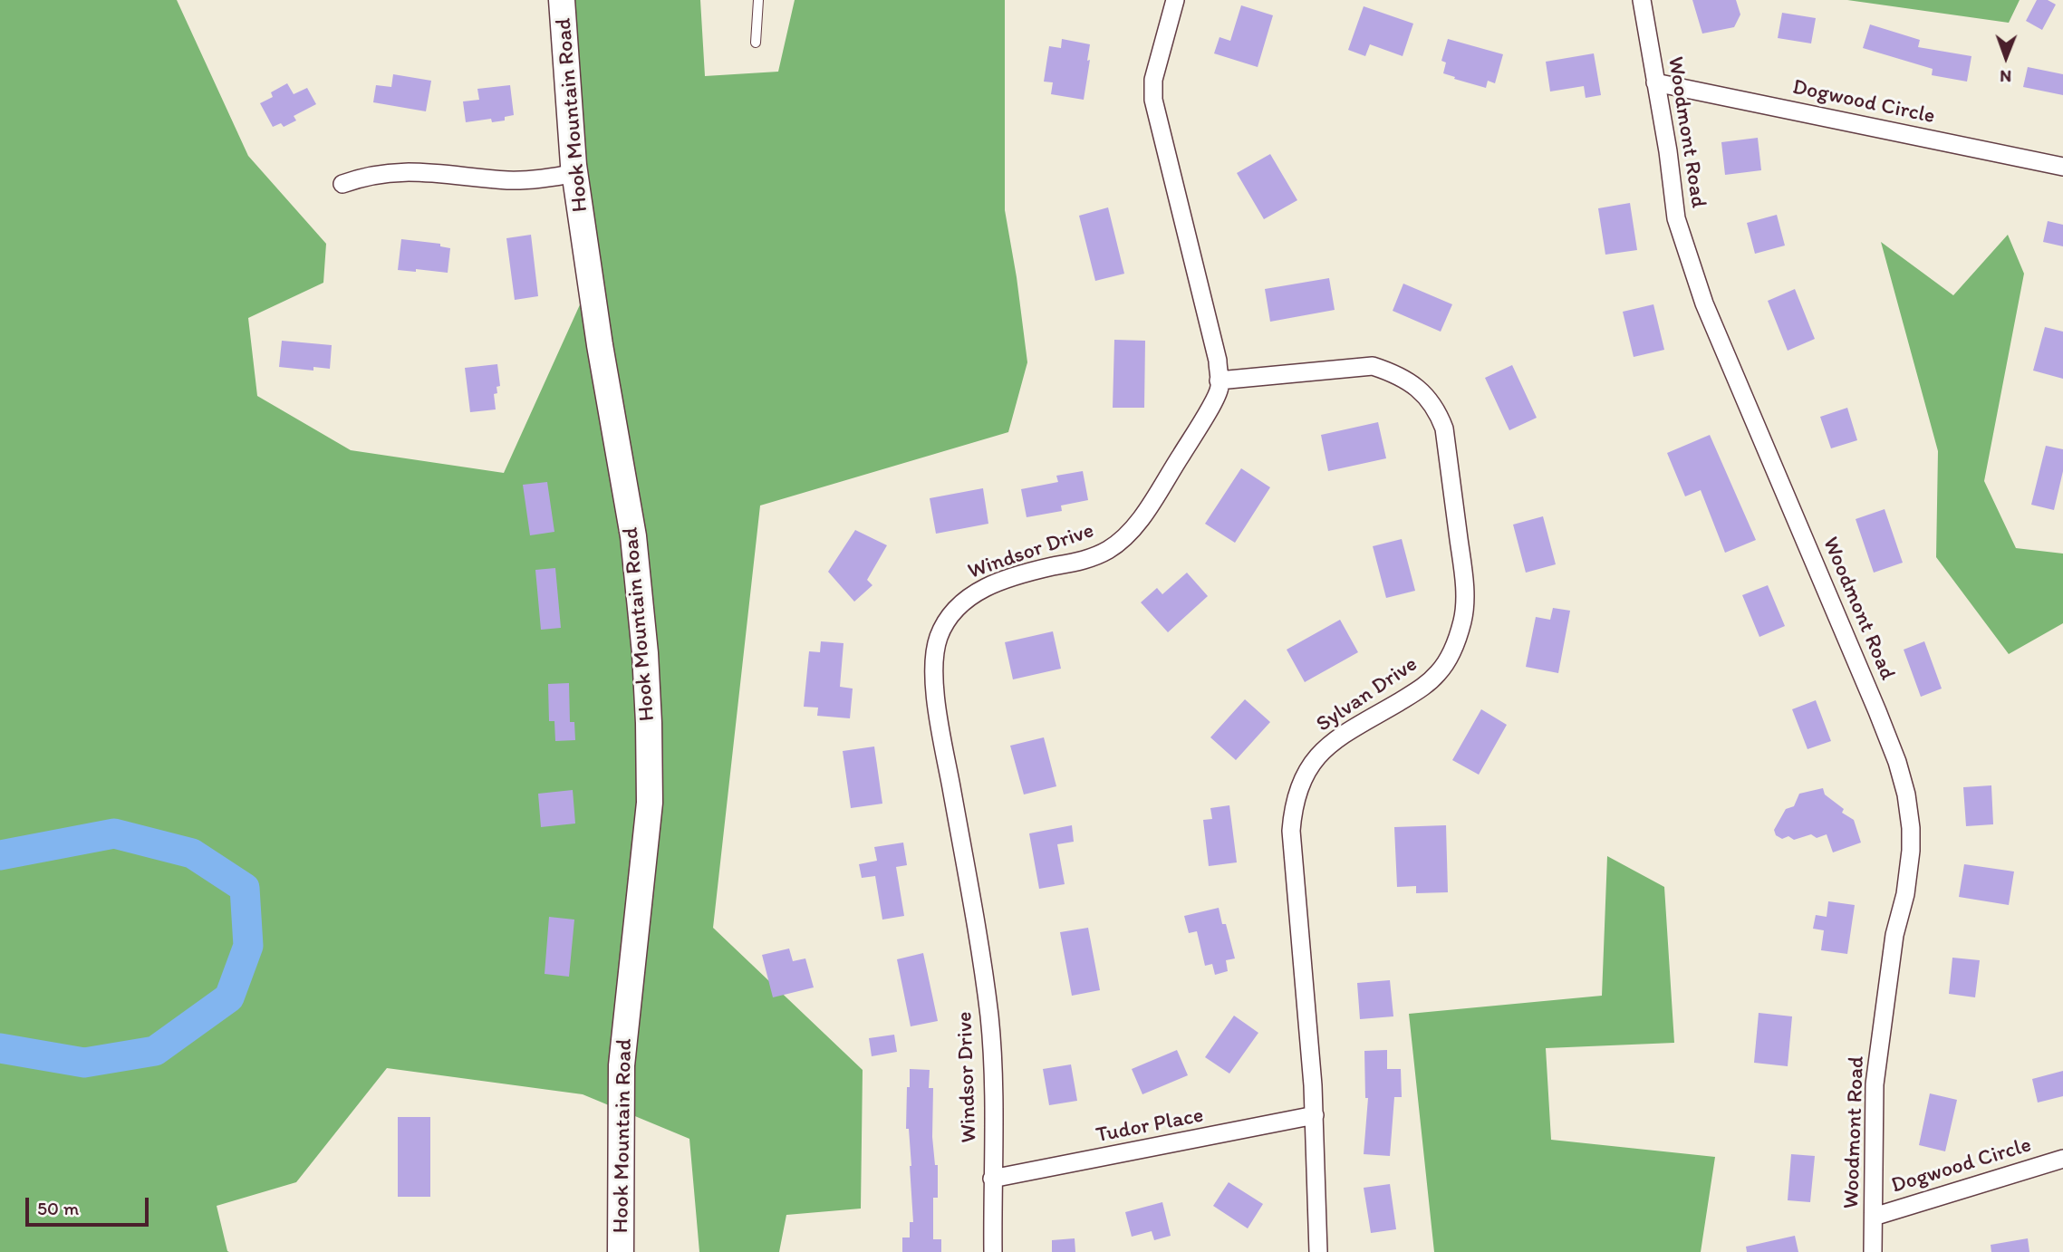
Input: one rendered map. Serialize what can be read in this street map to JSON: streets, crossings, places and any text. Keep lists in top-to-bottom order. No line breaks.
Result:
{"streets":{"street":["Dogwood Circle","Hook Mountain Road","Woodmont Road","Windsor Drive","Sylvan Drive","Tudor Place"]},"crossings":[["Dogwood Circle","Woodmont Road"],["Windsor Drive","Sylvan Drive"],["Windsor Drive","Tudor Place"],["Sylvan Drive","Tudor Place"]],"scale_bar":"50 m","north":"bottom"}
